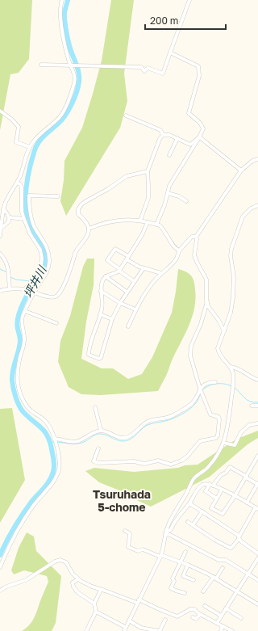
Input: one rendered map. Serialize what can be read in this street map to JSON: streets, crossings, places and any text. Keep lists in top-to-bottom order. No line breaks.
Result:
{"districts":["Tsuruhada 5-chome"],"water":["坪井川"],"scale_bar":"200 m"}
